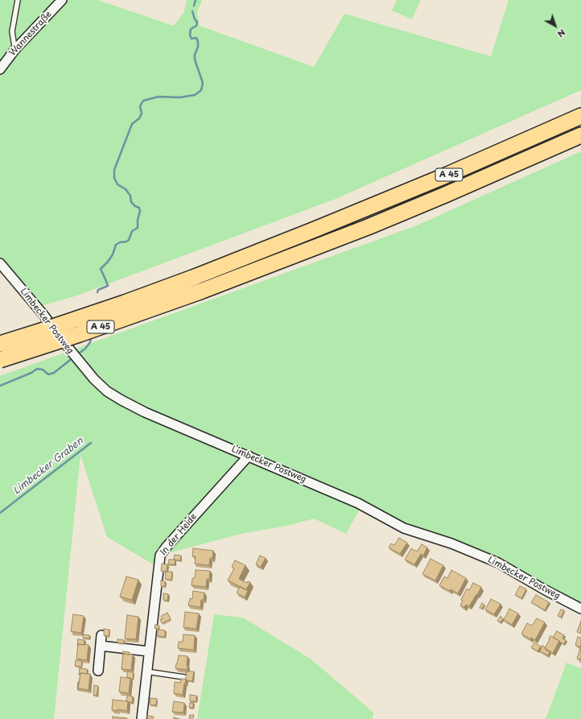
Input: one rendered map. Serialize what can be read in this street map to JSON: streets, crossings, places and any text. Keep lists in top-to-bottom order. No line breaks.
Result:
{"streets":{"highway":["A 45"],"street":["Wannestraße","Limbecker Postweg","In der Heide"]},"crossings":[["Limbecker Postweg","In der Heide"]],"water":["Limbecker Graben"],"north":"bottom right"}
